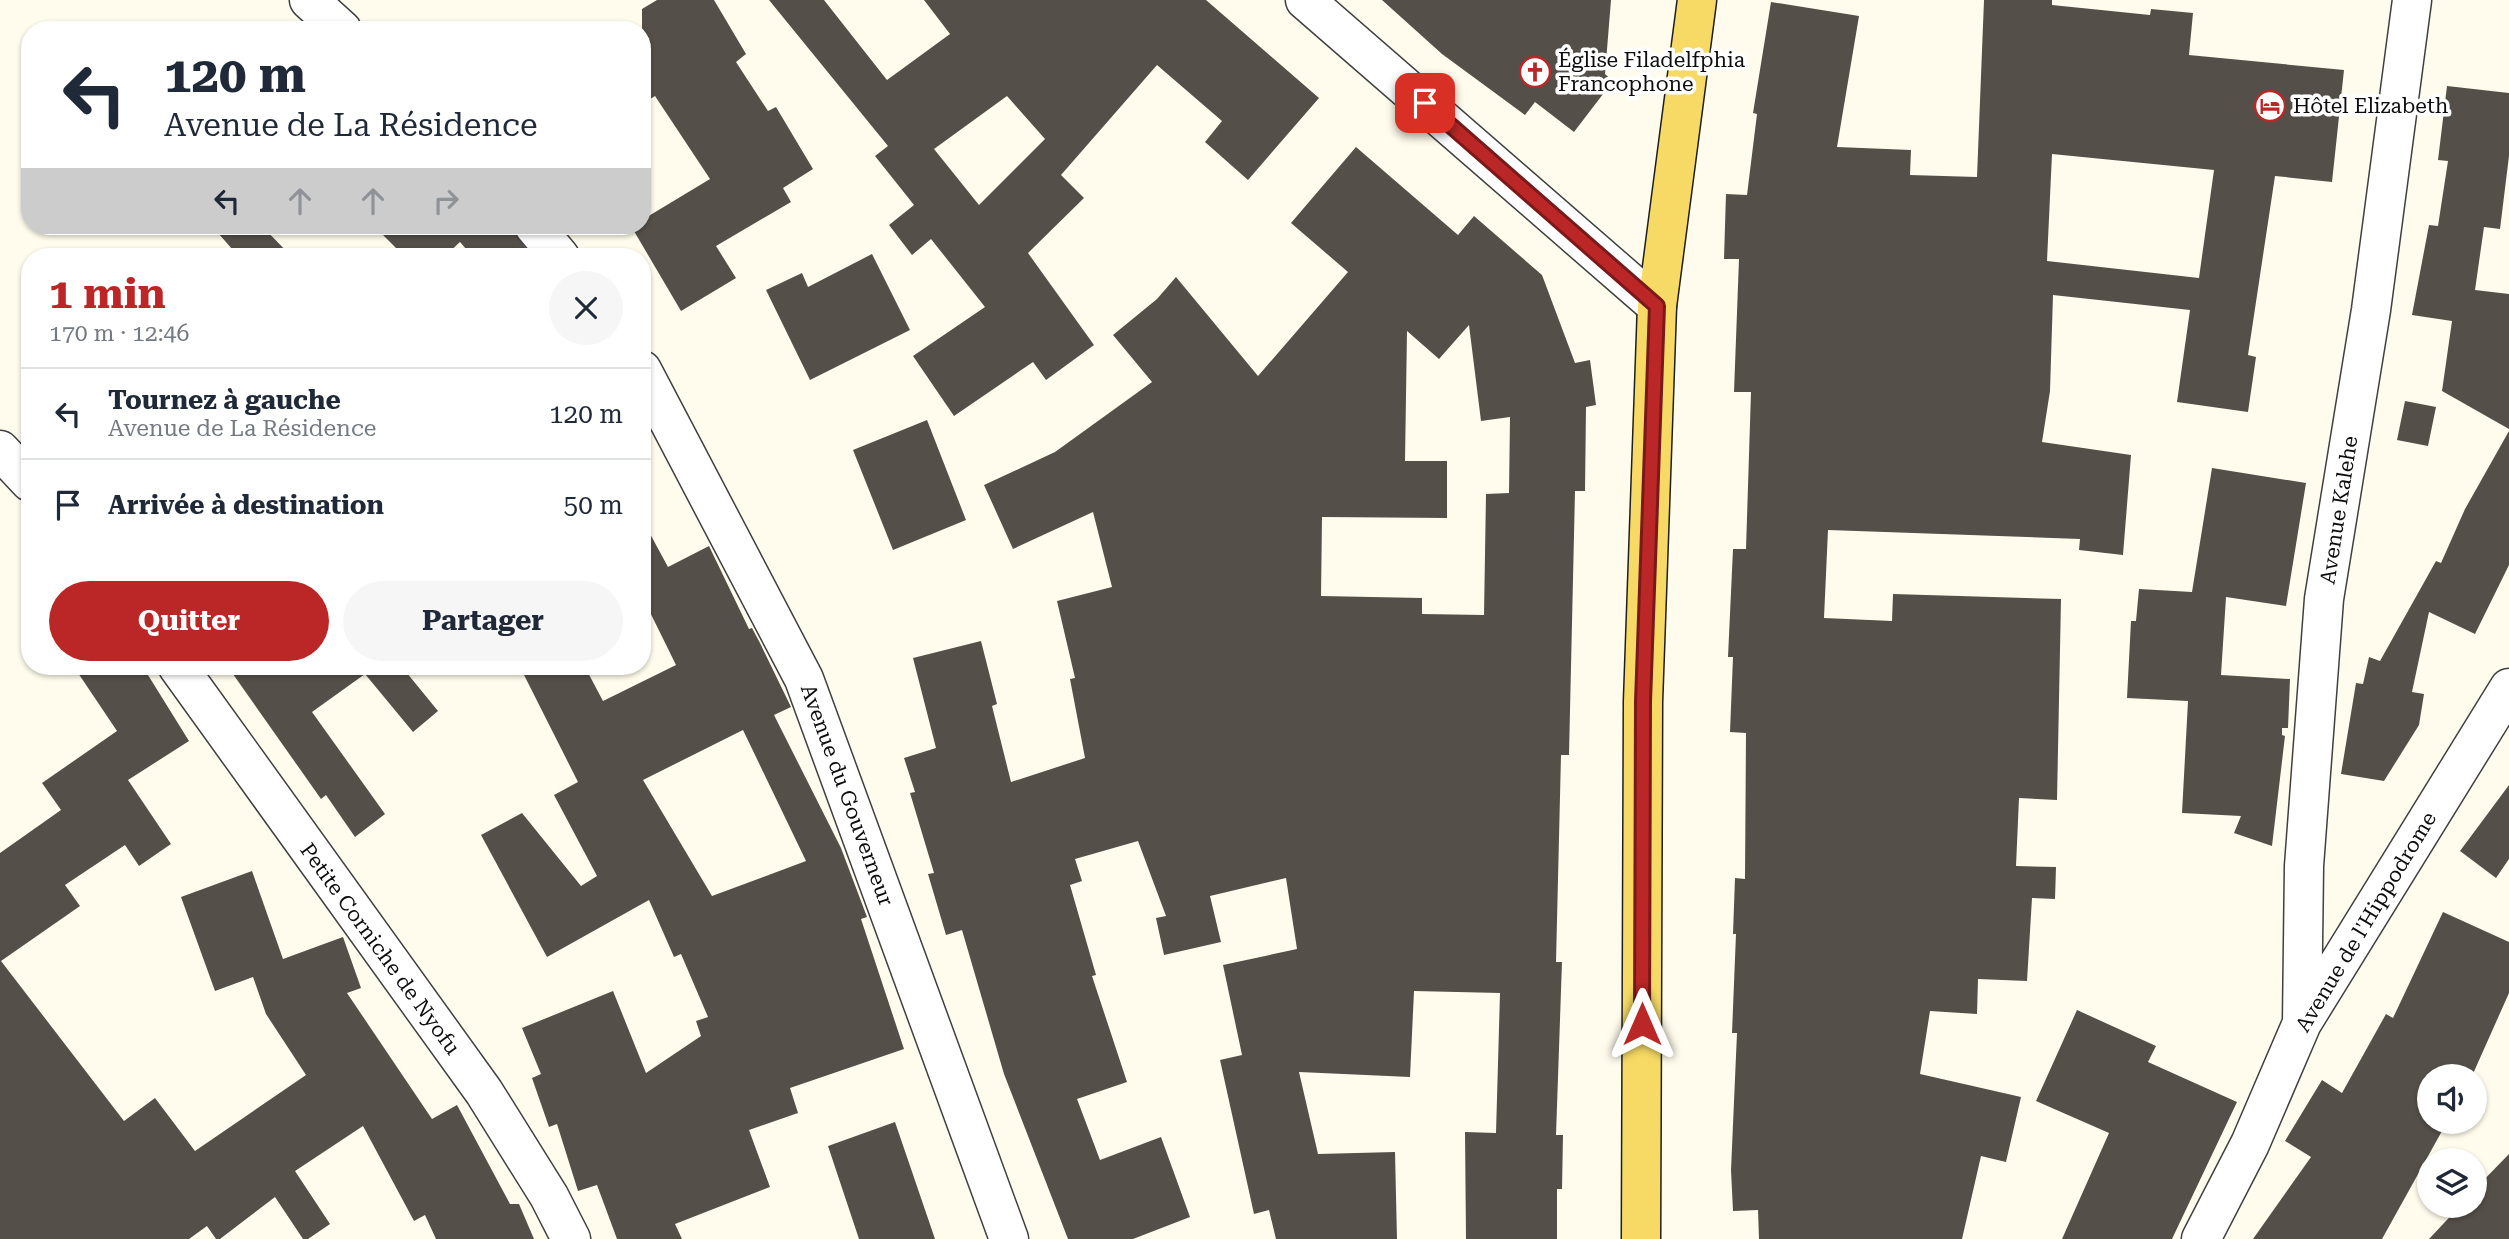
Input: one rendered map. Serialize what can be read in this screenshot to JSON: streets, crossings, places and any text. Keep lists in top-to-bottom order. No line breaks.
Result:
{"streets":{"street":["Avenue Kalehe","Avenue du Gouverneur","Avenue de l'Hippodrome","Petite Corniche de Nyofu"]},"crossings":[["Avenue Kalehe","Avenue de l'Hippodrome"]],"places":{"church":["Église Filadelfphia Francophone"],"hotel":["Hôtel Elizabeth"]},"page":{"turn":["120 m","Avenue de La Résidence"],"heading":["1 min","170 m · 12:46"],"list":[{"name":"Tournez à gauche","note":"Avenue de La Résidence","value":"120 m"},{"name":"Arrivée à destination","value":"50 m"}],"buttons":["Quitter","Partager"]}}
